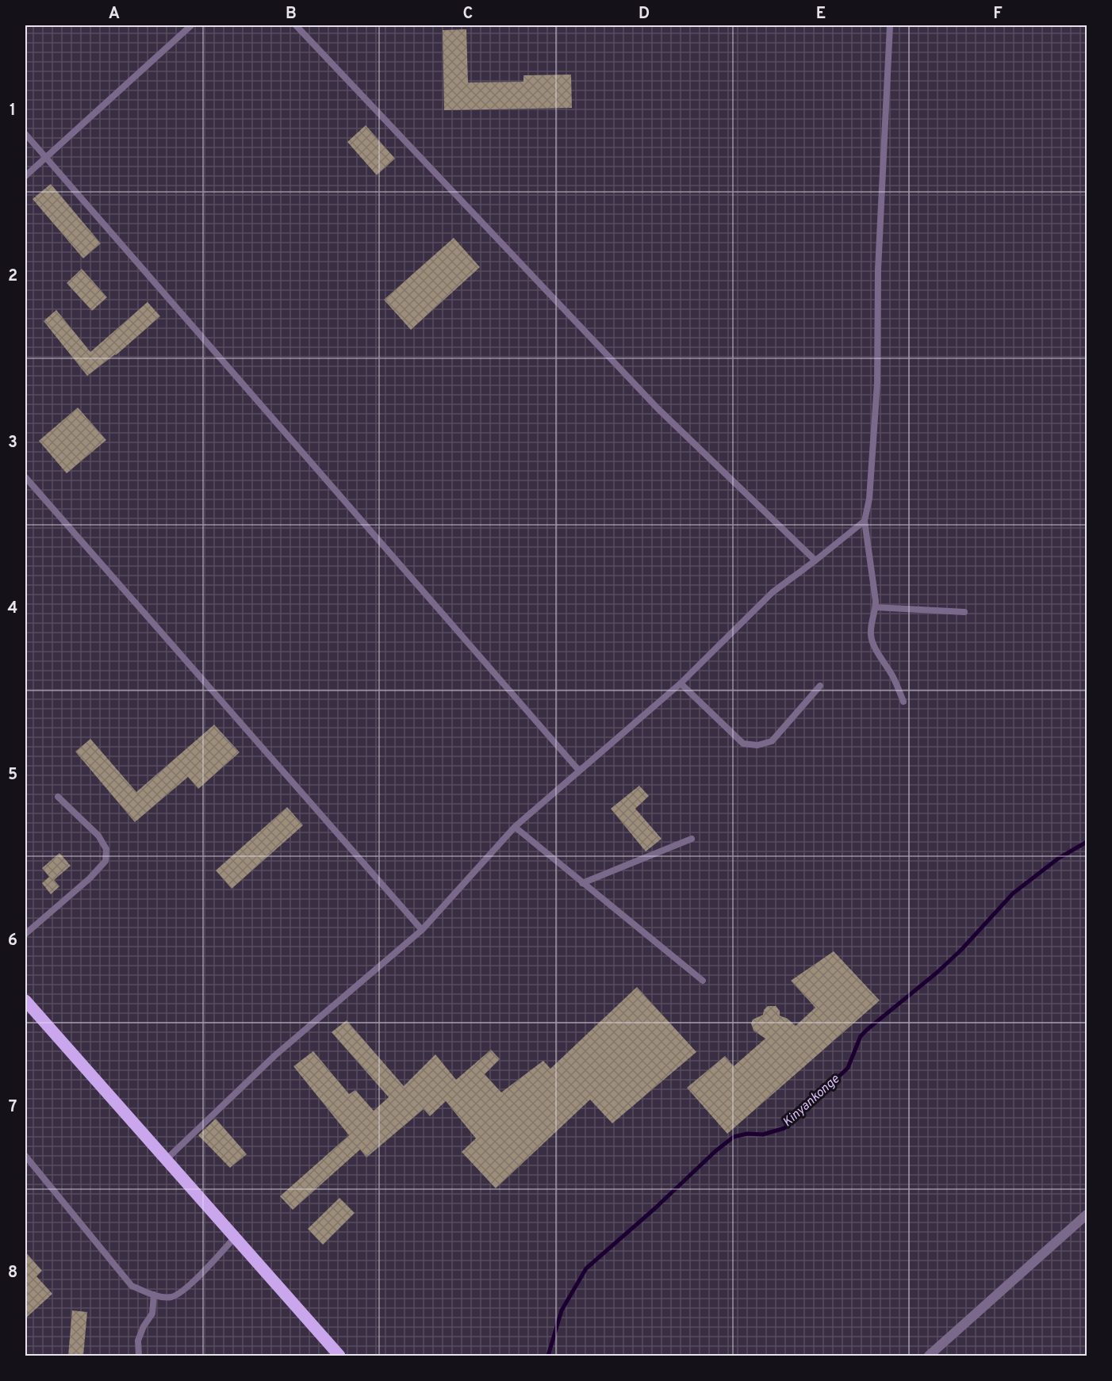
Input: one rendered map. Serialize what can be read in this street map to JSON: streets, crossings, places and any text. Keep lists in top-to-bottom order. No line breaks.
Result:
{"water":["Kinyankonge"],"grid":{"columns":["A","B","C","D","E","F"],"rows":["1","2","3","4","5","6","7","8"]}}
